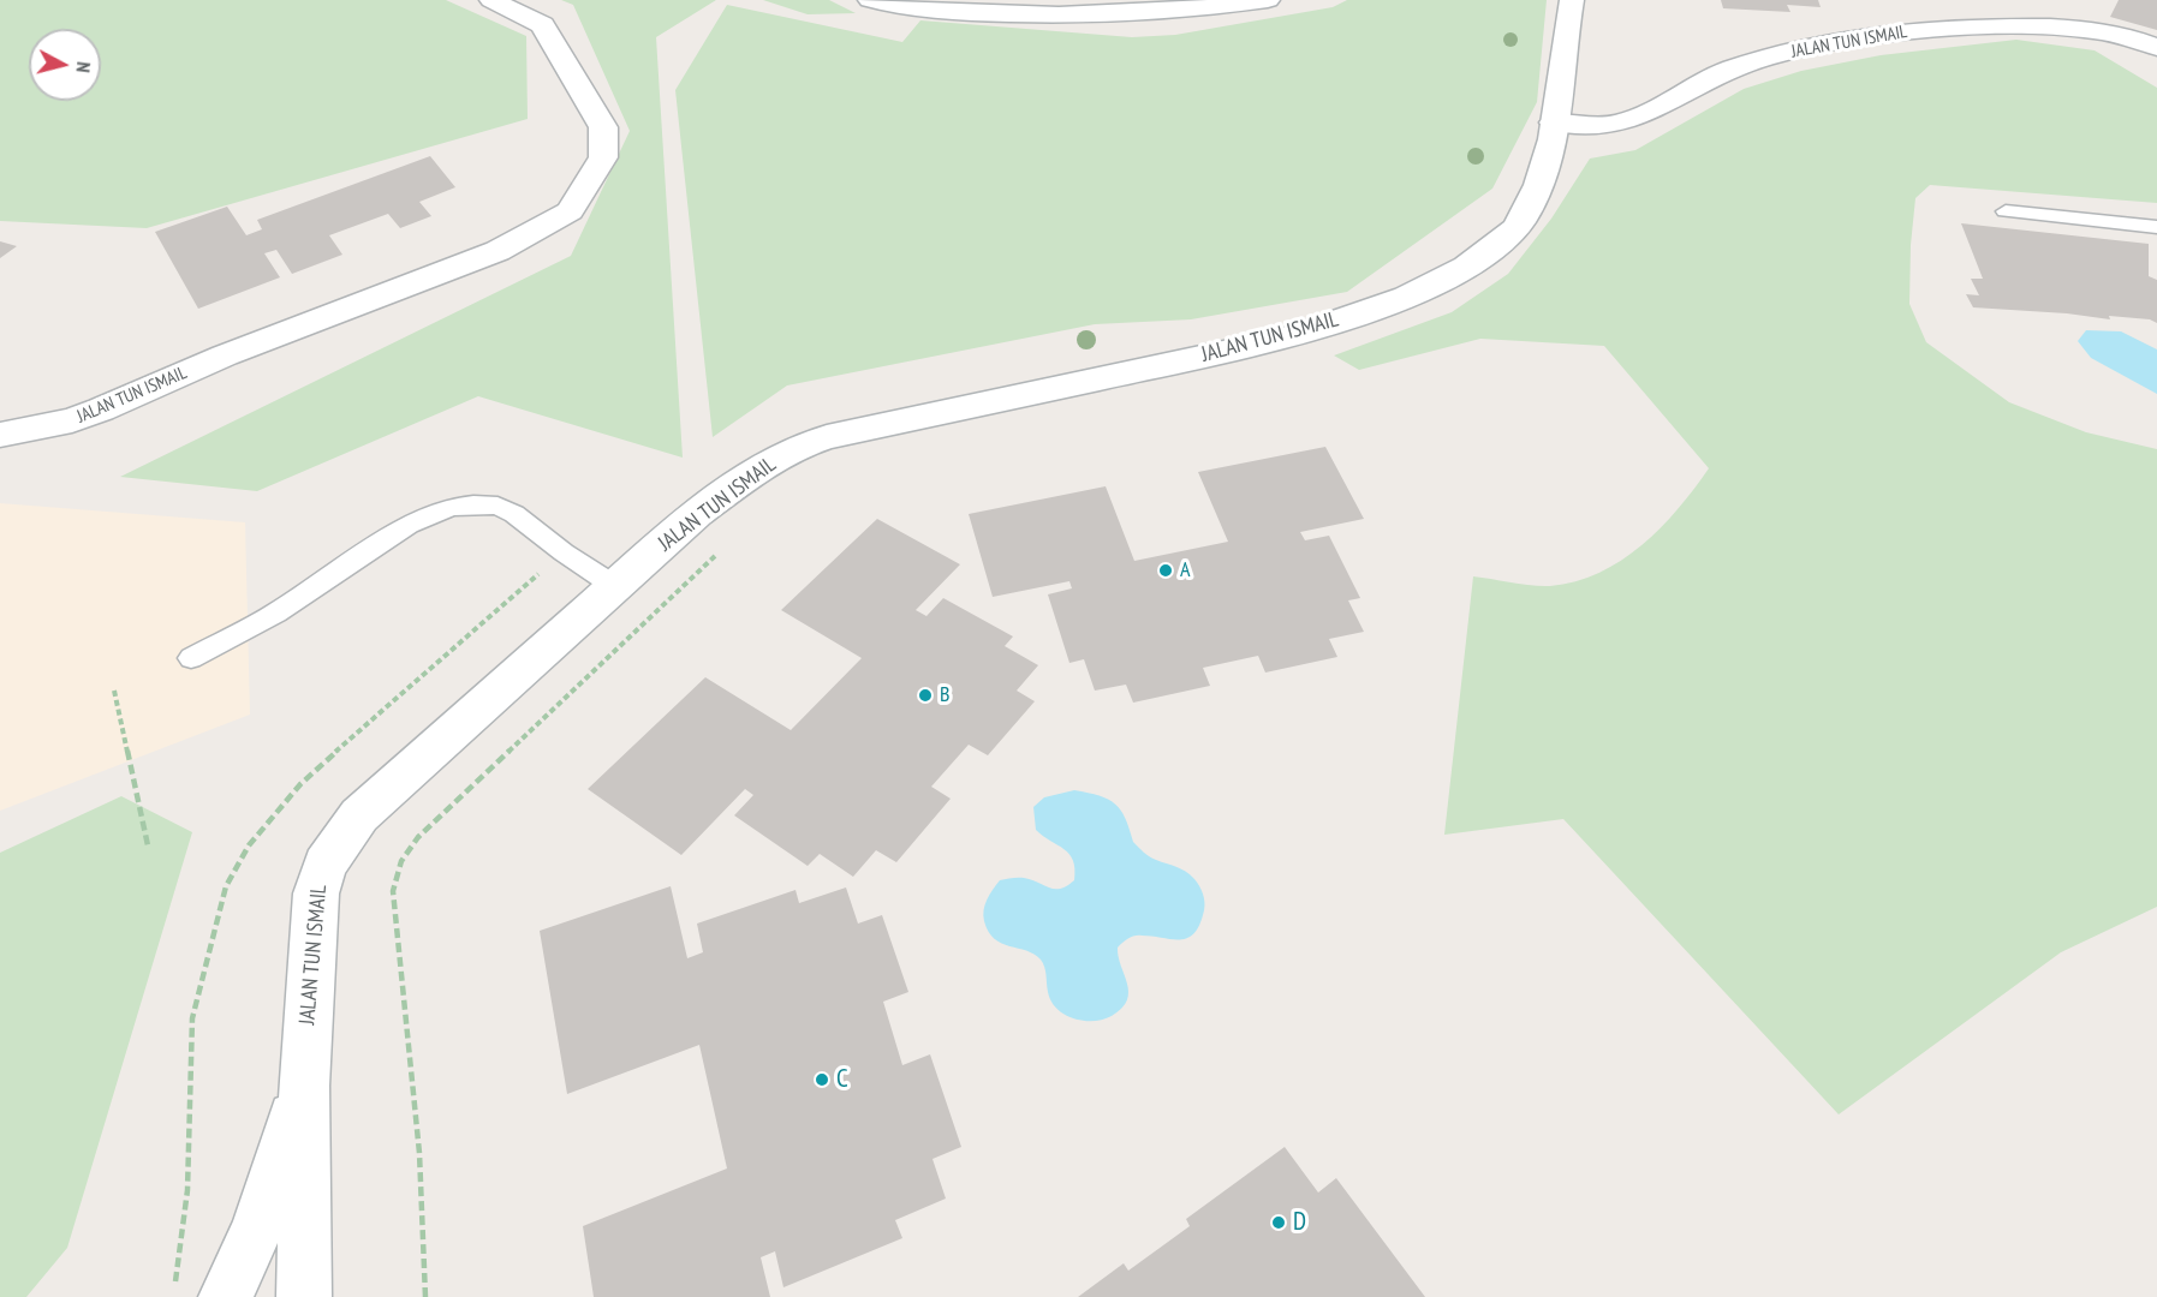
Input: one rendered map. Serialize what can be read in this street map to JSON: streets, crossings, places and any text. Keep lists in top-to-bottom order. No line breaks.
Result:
{"streets":{"street":["JALAN TUN ISMAIL"]},"places":["A","B","C","D"],"north":"right"}
